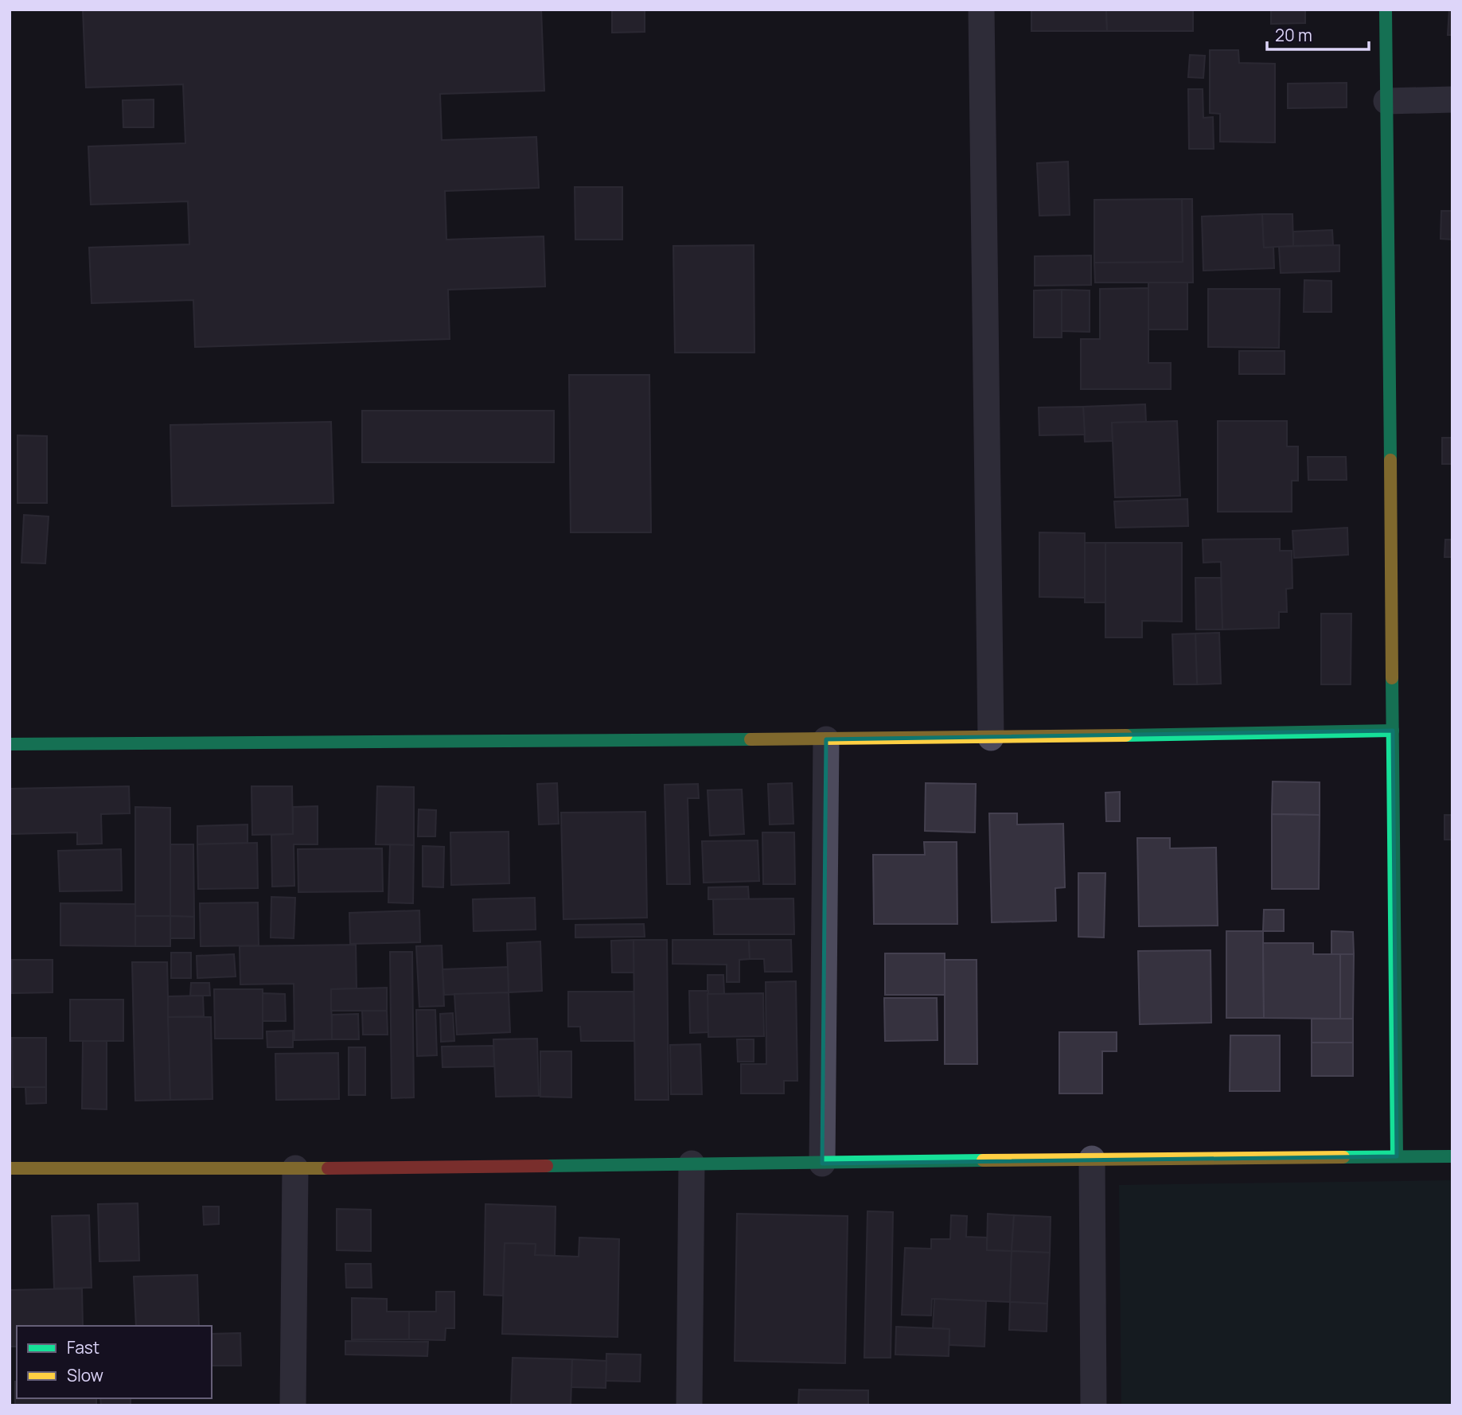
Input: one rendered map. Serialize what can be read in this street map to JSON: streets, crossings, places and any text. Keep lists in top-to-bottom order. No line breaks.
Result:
{"legend":["Fast","Slow"],"scale_bar":"20 m"}
